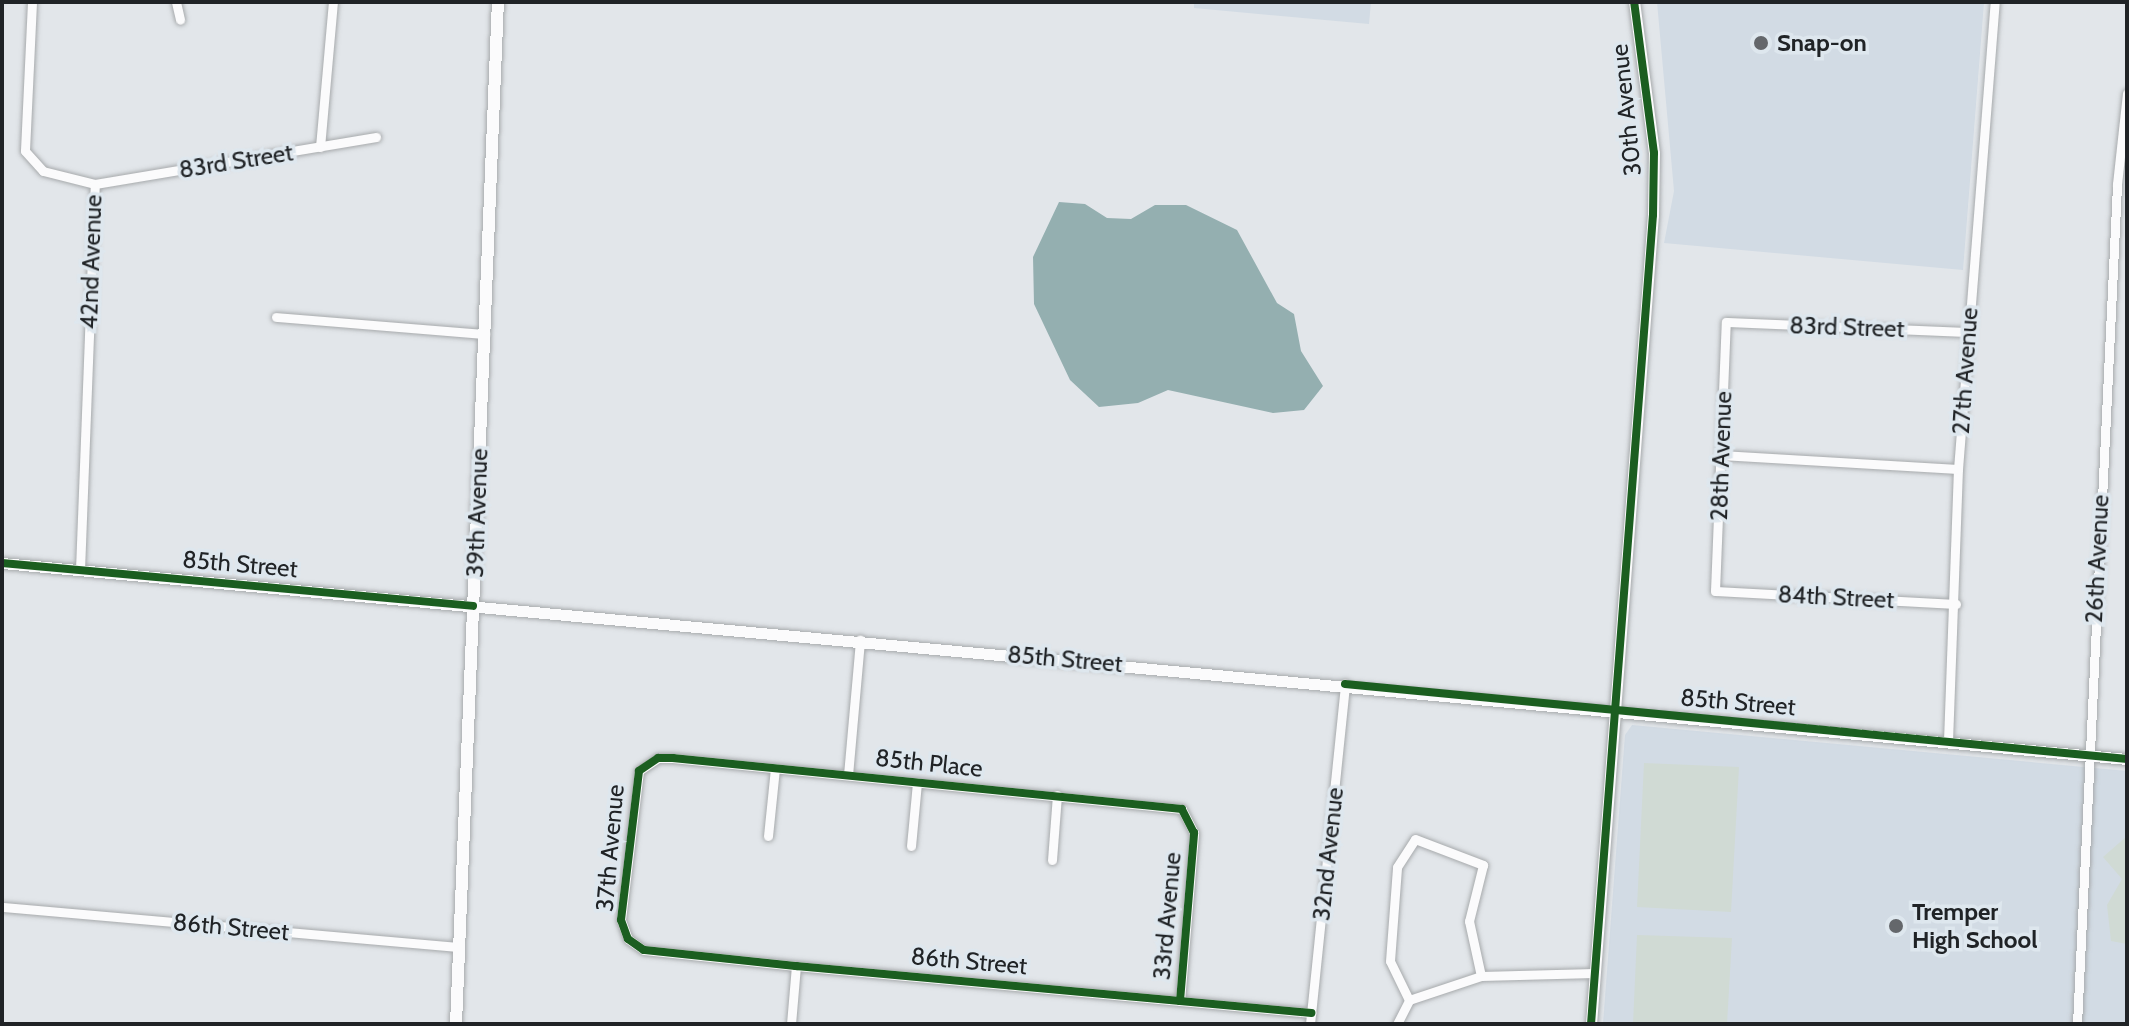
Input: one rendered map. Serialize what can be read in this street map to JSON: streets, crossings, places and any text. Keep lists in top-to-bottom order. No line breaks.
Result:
{"streets":{"main road":["39th Avenue"],"street":["30th Avenue","83rd Street","42nd Avenue","27th Avenue","28th Avenue","26th Avenue","85th Street","84th Street","85th Place","37th Avenue","32nd Avenue","33rd Avenue","86th Street"]},"crossings":[["30th Avenue","85th Street"],["83rd Street","42nd Avenue"],["83rd Street","27th Avenue"],["83rd Street","28th Avenue"],["42nd Avenue","85th Street"],["27th Avenue","85th Street"],["27th Avenue","84th Street"],["28th Avenue","84th Street"],["39th Avenue","85th Street"],["39th Avenue","86th Street"],["26th Avenue","85th Street"],["85th Street","32nd Avenue"],["85th Place","37th Avenue"],["85th Place","33rd Avenue"],["37th Avenue","86th Street"],["32nd Avenue","86th Street"],["33rd Avenue","86th Street"]],"places":["Snap-on","Tremper High School"]}
